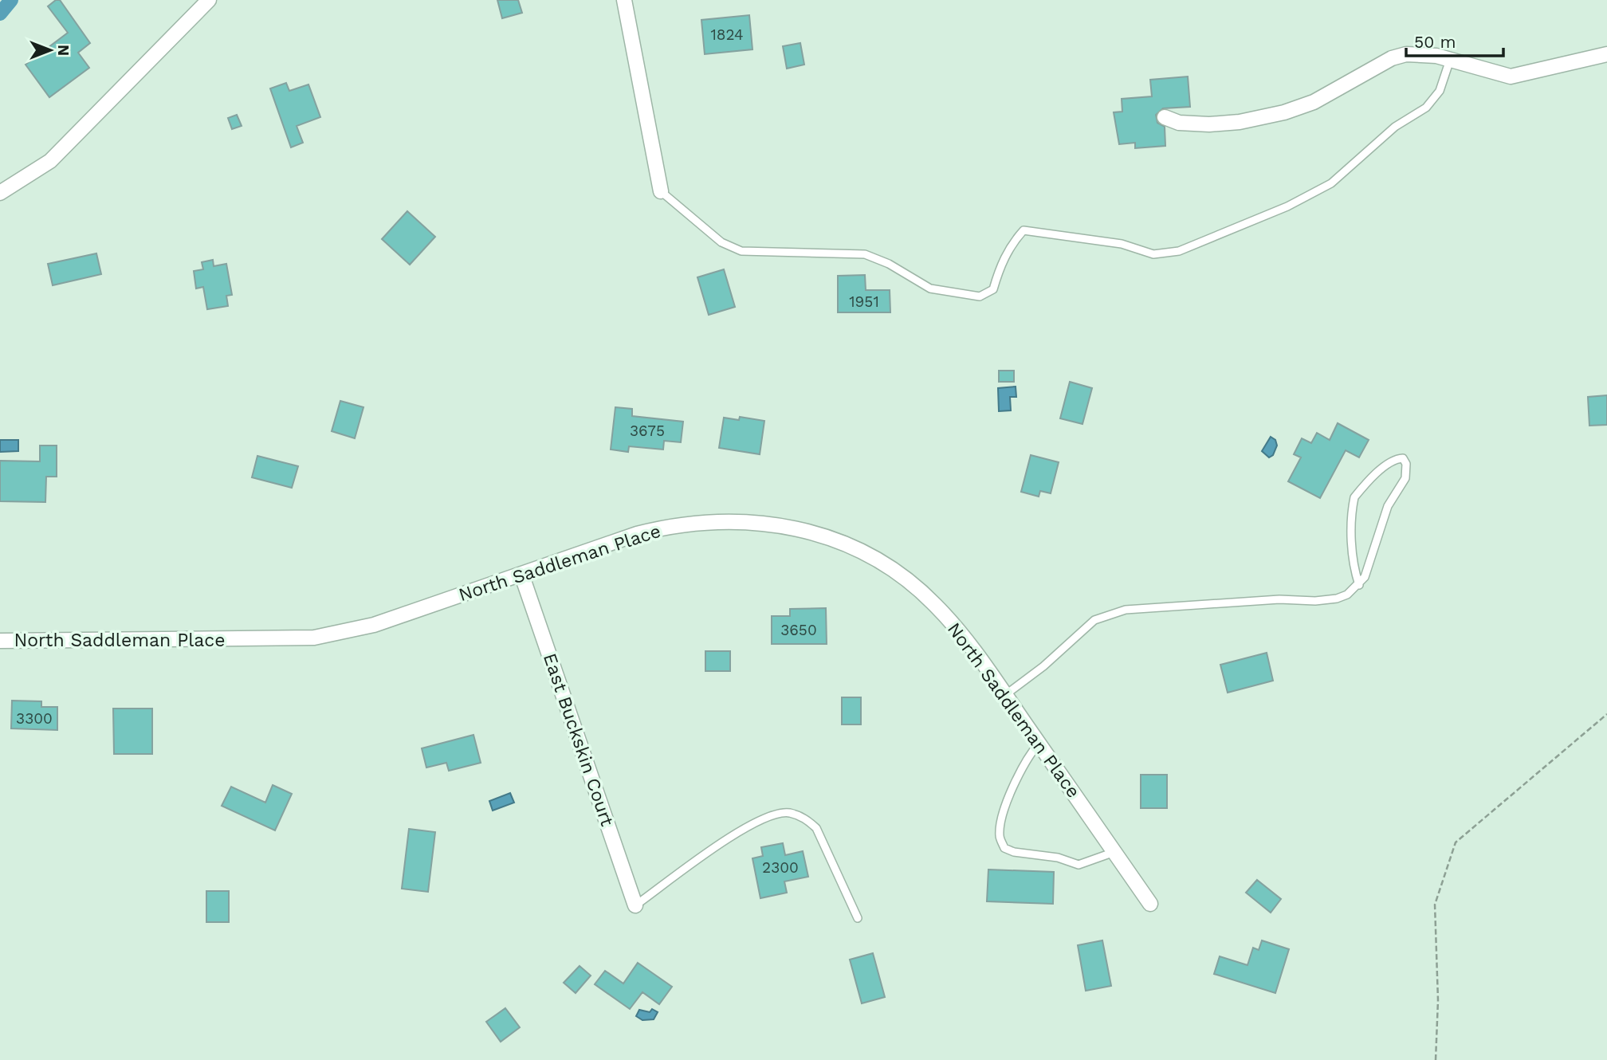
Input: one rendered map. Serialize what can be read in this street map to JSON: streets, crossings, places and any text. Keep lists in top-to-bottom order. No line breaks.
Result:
{"streets":{"street":["North Saddleman Place","East Buckskin Court"]},"crossings":[["North Saddleman Place","East Buckskin Court"]],"house_numbers":["1824","1951","3675","3650","3300","2300"],"scale_bar":"50 m","north":"right"}
